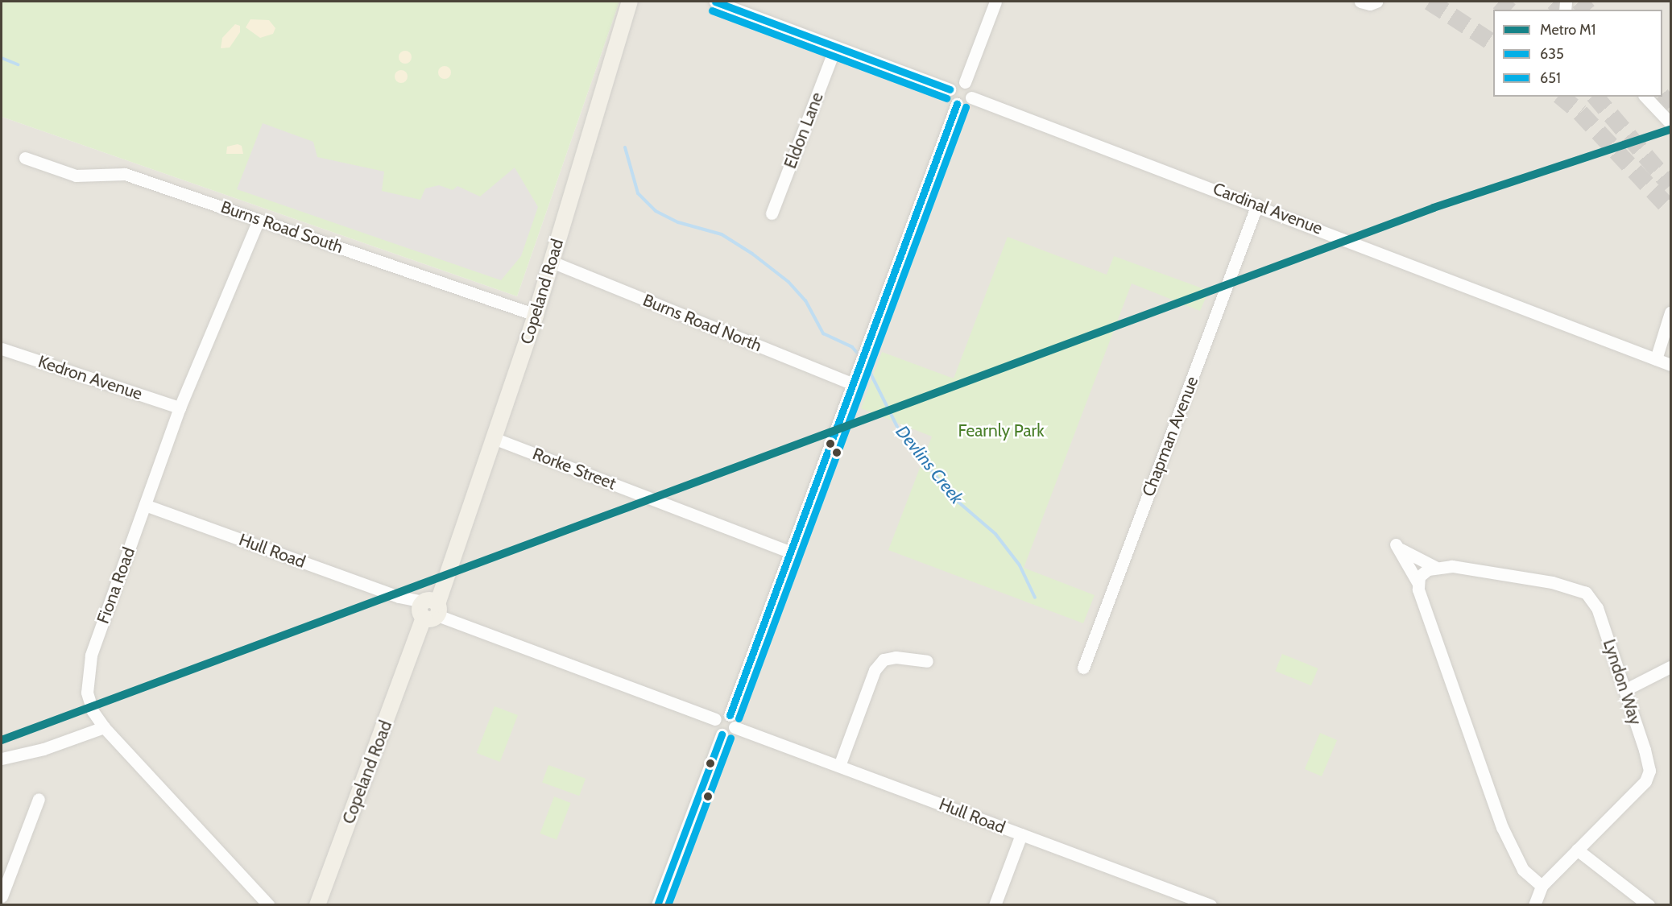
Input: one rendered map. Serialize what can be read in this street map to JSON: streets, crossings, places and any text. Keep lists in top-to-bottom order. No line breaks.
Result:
{"streets":{"main road":["Copeland Road"],"street":["Eldon Lane","Cardinal Avenue","Burns Road South","Burns Road North","Kedron Avenue","Chapman Avenue","Rorke Street","Hull Road","Fiona Road","Lyndon Way"]},"crossings":[["Cardinal Avenue","Chapman Avenue"],["Burns Road South","Copeland Road"],["Burns Road South","Fiona Road"],["Copeland Road","Burns Road North"],["Copeland Road","Rorke Street"],["Copeland Road","Hull Road"],["Kedron Avenue","Fiona Road"],["Hull Road","Fiona Road"]],"water":["Devlins Creek"],"parks":["Fearnly Park"],"lines":["transit line 635","transit line 651","metro line M1"],"legend":["Metro M1","635","651"]}
